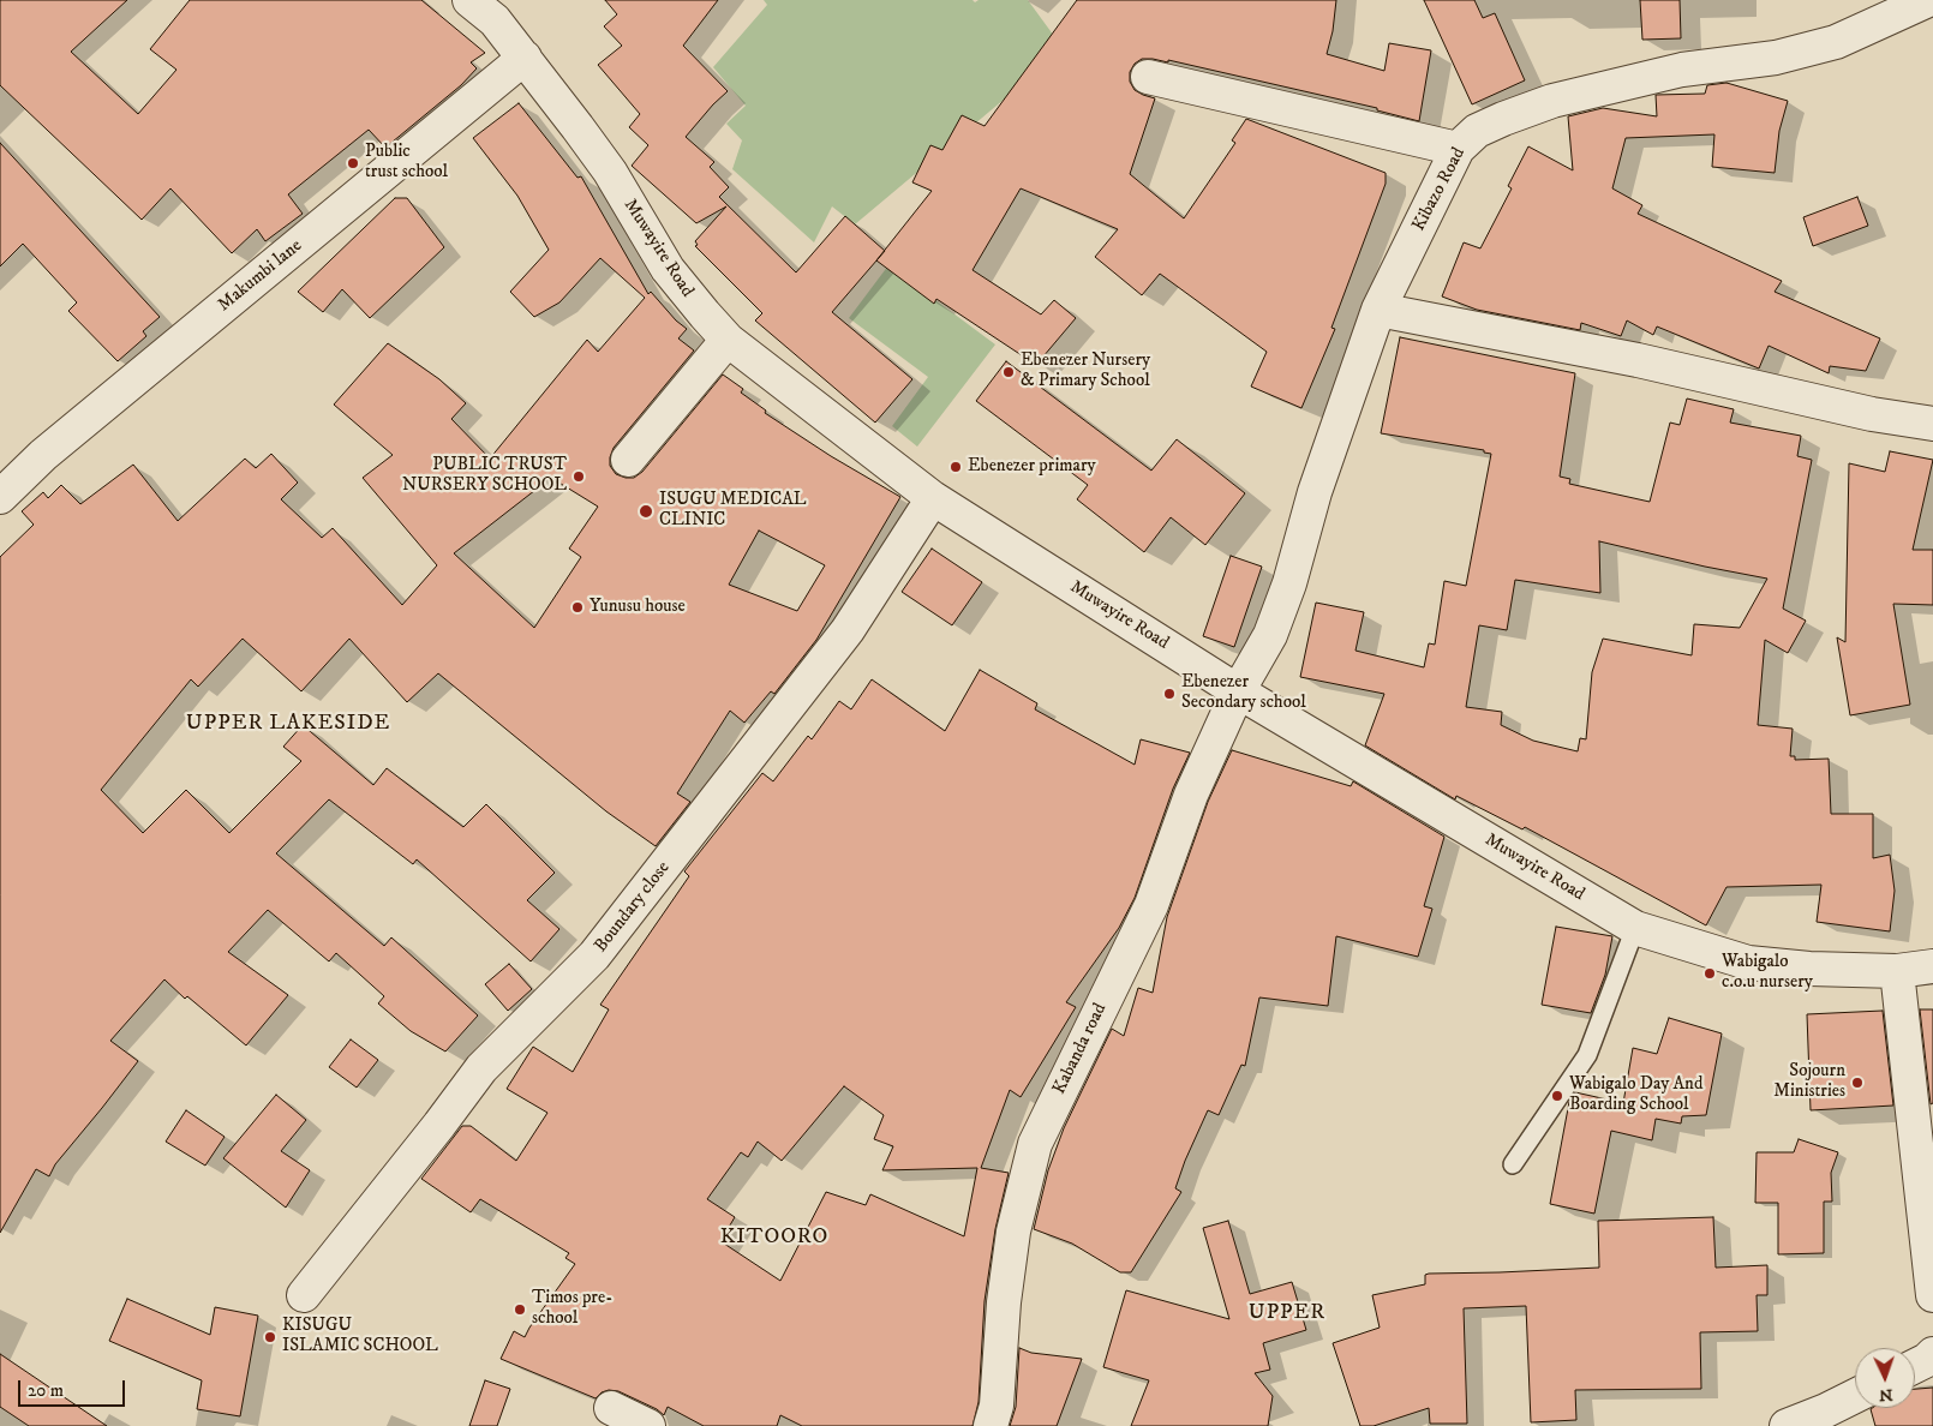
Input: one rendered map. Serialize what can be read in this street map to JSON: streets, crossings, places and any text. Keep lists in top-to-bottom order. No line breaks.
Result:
{"streets":{"street":["Kibazo Road","Muwayire Road","Makumbi lane","Boundary close","Kabanda road"]},"crossings":[["Kibazo Road","Muwayire Road"],["Kibazo Road","Kabanda road"],["Muwayire Road","Makumbi lane"],["Muwayire Road","Boundary close"],["Muwayire Road","Kabanda road"]],"districts":["UPPER LAKESIDE","KITOORO","UPPER"],"places":["Public trust school","Ebenezer Nursery & Primary School","Ebenezer primary","PUBLIC TRUST NURSERY SCHOOL","ISUGU MEDICAL CLINIC","Yunusu house","Ebenezer Secondary school","Wabigalo c.o.u nursery","Sojourn Ministries","Wabigalo Day And Boarding School","Timos pre- school","KISUGU ISLAMIC SCHOOL"],"scale_bar":"20 m","north":"bottom"}
